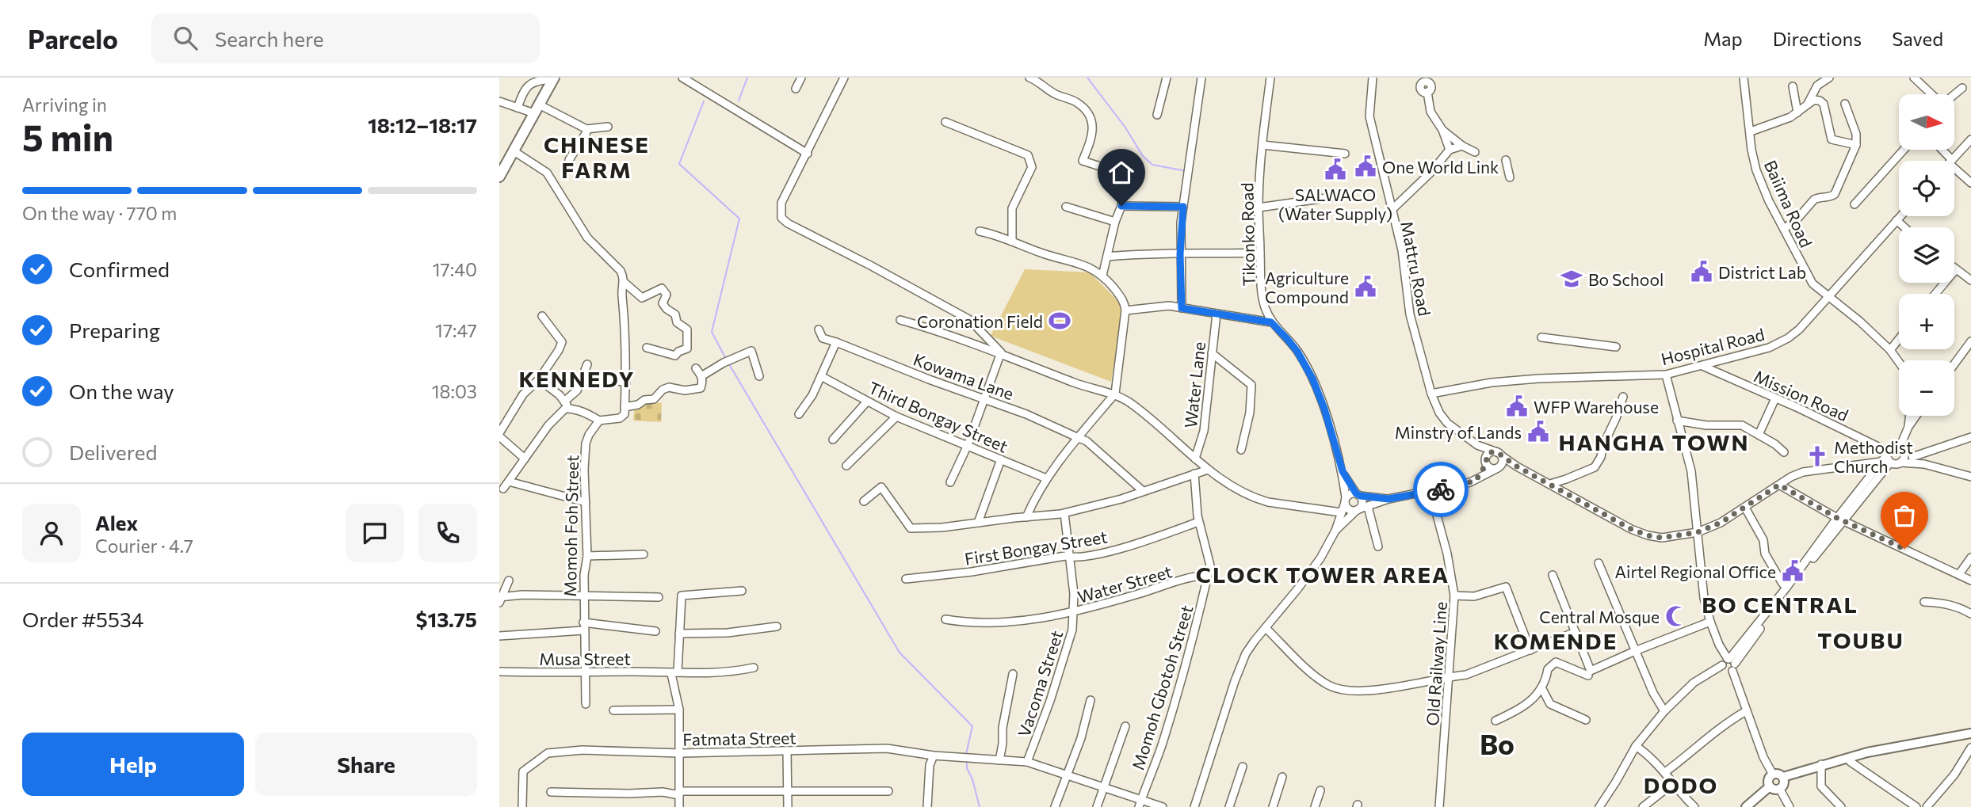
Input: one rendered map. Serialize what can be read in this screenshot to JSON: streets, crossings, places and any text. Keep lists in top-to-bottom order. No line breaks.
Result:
{"streets":{"street":["Baiima Road","Tikonko Road","Mattru Road","Hospital Road","Kowama Lane","Water Lane","Mission Road","Third Bongay Street","Momoh Foh Street","First Bongay Street","Water Street","Musa Street","Old Railway Line","Vacoma Street","Momoh Gbotoh Street","Fatmata Street"]},"crossings":[["Baiima Road","Hospital Road"],["Mattru Road","Hospital Road"],["Hospital Road","Mission Road"],["Momoh Foh Street","Musa Street"],["First Bongay Street","Vacoma Street"],["Water Street","Vacoma Street"],["Water Street","Momoh Gbotoh Street"],["Vacoma Street","Fatmata Street"],["Momoh Gbotoh Street","Fatmata Street"]],"districts":["CHINESE FARM","KENNEDY","HANGHA TOWN","CLOCK TOWER AREA","BO CENTRAL","TOUBU","KOMENDE","Bo","DODO"],"places":{"public building":["One World Link","SALWACO (Water Supply)","District Lab","Agriculture Compound","WFP Warehouse","Minstry of Lands","Airtel Regional Office"],"school or university":["Bo School"],"sports":["Coronation Field"],"church":["Methodist Church"],"mosque":["Central Mosque"]},"north":"right","page":{"header":"Parcelo","search":"Search here","nav":["Map","Directions","Saved"],"heading":["5 min","Arriving in","18:12–18:17"],"panel":["Alex","Courier · 4.7","Order #5534","$13.75"],"map_buttons":["+","−"],"bar":"On the way · 770 m","list":[["Confirmed","17:40"],["Preparing","17:47"],["On the way","18:03"],"Delivered"],"buttons":["Help","Share"]}}
